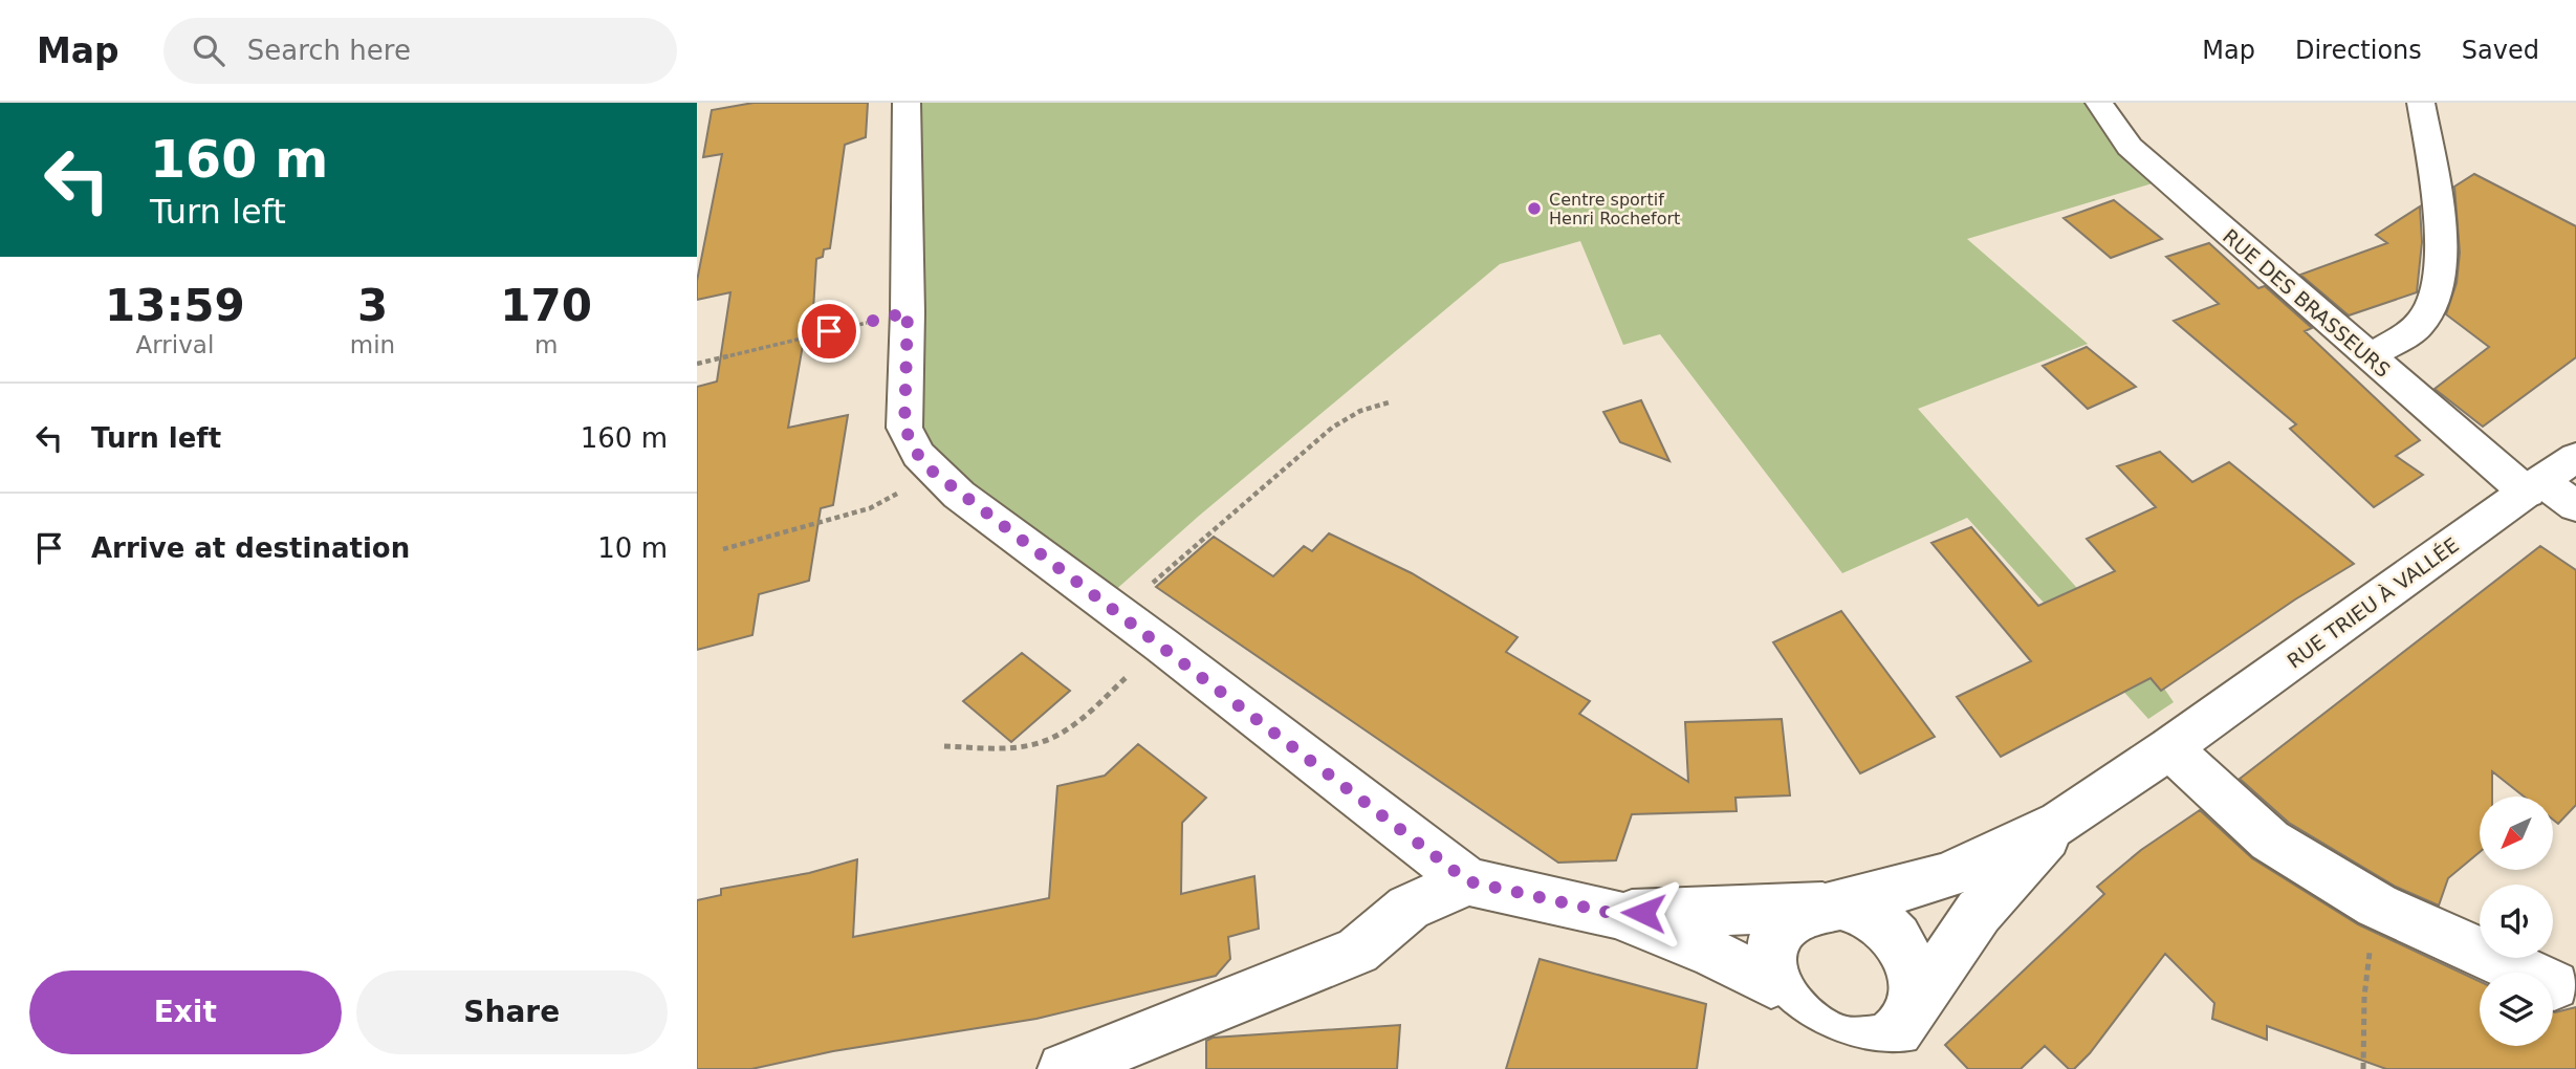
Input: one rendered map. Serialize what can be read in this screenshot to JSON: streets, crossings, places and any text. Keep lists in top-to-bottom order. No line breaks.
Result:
{"streets":{"street":["RUE DES BRASSEURS","RUE TRIEU À VALLÉE"]},"crossings":[["RUE DES BRASSEURS","RUE TRIEU À VALLÉE"]],"places":["Centre sportif Henri Rochefort"],"north":"bottom left","page":{"header":"Map","search":"Search here","nav":["Map","Directions","Saved"],"turn":["160 m","Turn left"],"eta":["13:59","Arrival","3","min","170","m"],"list":[{"name":"Turn left","value":"160 m"},{"name":"Arrive at destination","value":"10 m"}],"buttons":["Exit","Share"]}}
